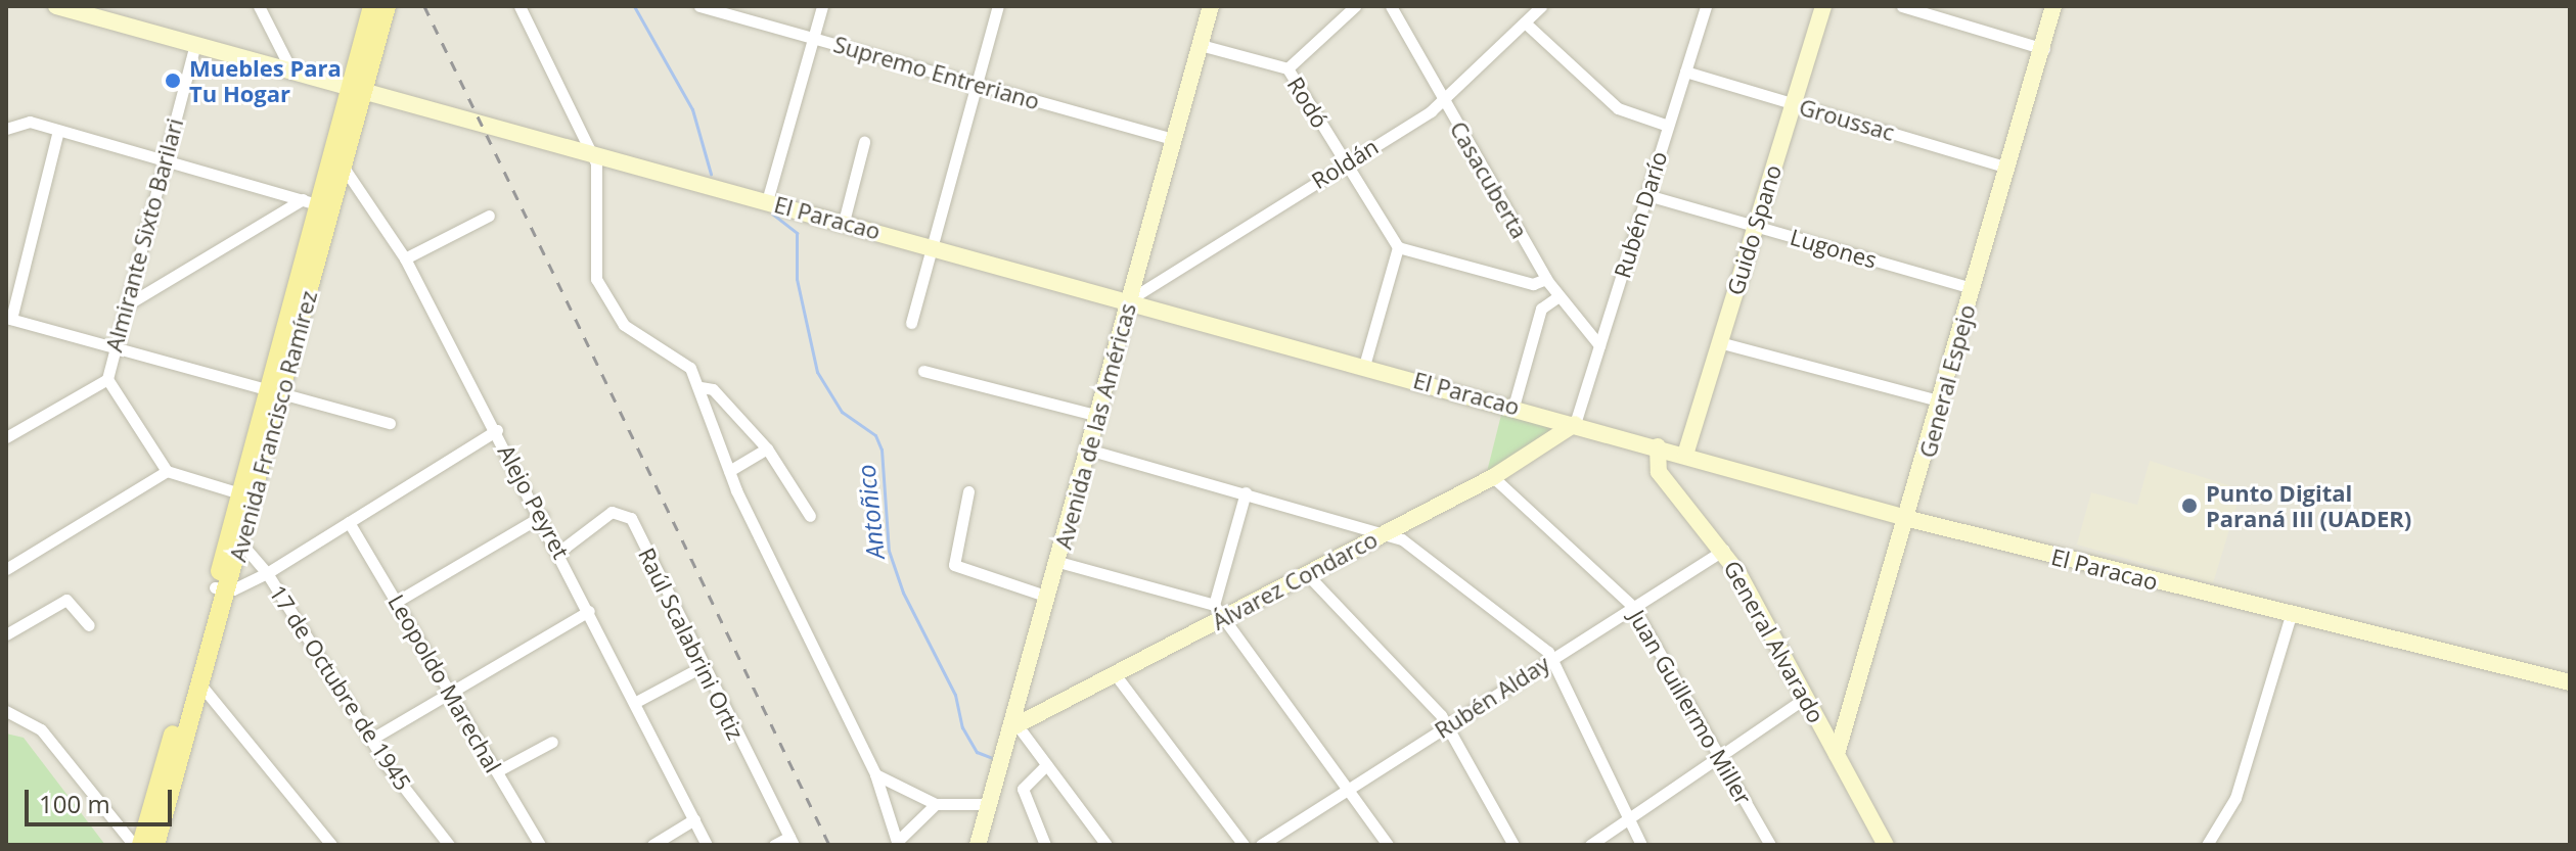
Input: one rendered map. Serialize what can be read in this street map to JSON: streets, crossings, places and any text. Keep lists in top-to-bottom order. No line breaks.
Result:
{"streets":{"main road":["El Paracao","Guido Spano","General Espejo","Avenida Francisco Ramírez","Avenida de las Américas","Álvarez Condarco","General Alvarado"],"street":["Supremo Entreriano","Rodó","Groussac","Roldán","Casacuberta","Rubén Darío","Almirante Sixto Barilari","Lugones","Alejo Peyret","Raúl Scalabrini Ortiz","Leopoldo Marechal","17 de Octubre de 1945","Rubén Alday","Juan Guillermo Miller"]},"crossings":[["Supremo Entreriano","Avenida de las Américas"],["Rodó","Roldán"],["Rodó","Avenida de las Américas"],["Groussac","Rubén Darío"],["Groussac","Guido Spano"],["Groussac","General Espejo"],["Roldán","Casacuberta"],["Roldán","El Paracao"],["Roldán","Avenida de las Américas"],["Casacuberta","Rubén Darío"],["Rubén Darío","El Paracao"],["Rubén Darío","Lugones"],["Rubén Darío","Álvarez Condarco"],["El Paracao","Guido Spano"],["El Paracao","Almirante Sixto Barilari"],["El Paracao","General Espejo"],["El Paracao","Avenida Francisco Ramírez"],["El Paracao","Avenida de las Américas"],["El Paracao","Álvarez Condarco"],["El Paracao","General Alvarado"],["Guido Spano","Lugones"],["Lugones","General Espejo"],["General Espejo","General Alvarado"],["Avenida Francisco Ramírez","Alejo Peyret"],["Avenida Francisco Ramírez","17 de Octubre de 1945"],["Avenida de las Américas","Álvarez Condarco"],["Alejo Peyret","Raúl Scalabrini Ortiz"],["Álvarez Condarco","Juan Guillermo Miller"],["General Alvarado","Rubén Alday"],["Rubén Alday","Juan Guillermo Miller"]],"water":["Antoñico"],"places":["Muebles Para Tu Hogar","Punto Digital Paraná III (UADER)"],"scale_bar":"100 m"}
